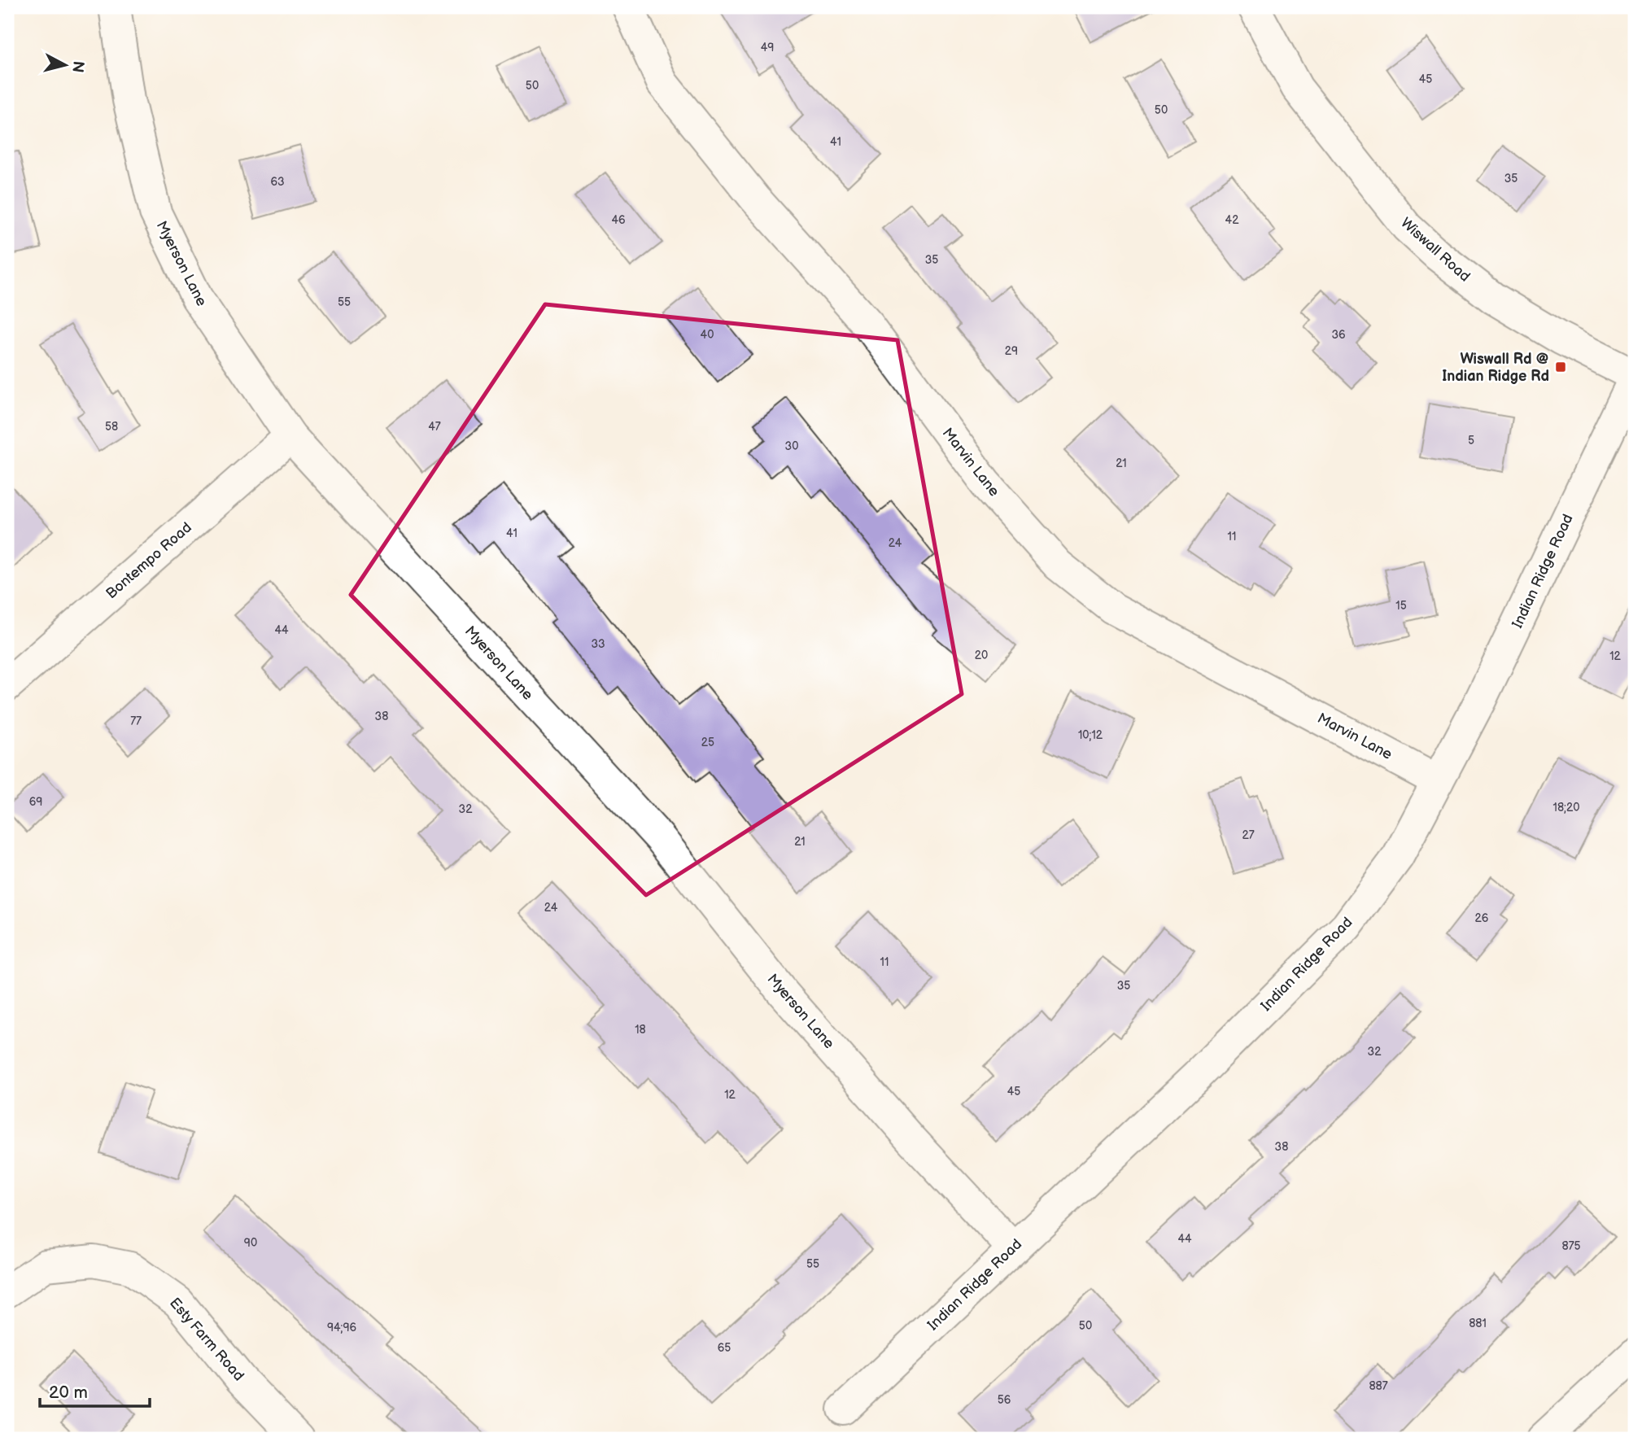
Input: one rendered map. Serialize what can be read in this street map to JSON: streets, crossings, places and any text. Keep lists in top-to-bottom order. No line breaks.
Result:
{"streets":{"street":["Wiswall Road","Myerson Lane","Marvin Lane","Bontempo Road","Indian Ridge Road","Esty Farm Road"]},"crossings":[["Wiswall Road","Indian Ridge Road"],["Myerson Lane","Bontempo Road"],["Myerson Lane","Indian Ridge Road"],["Marvin Lane","Indian Ridge Road"]],"places":{"transit":["Wiswall Rd @ Indian Ridge Rd"]},"house_numbers":["49","45","50","50","41","35","63","46","42","35","55","40","36","29","58","47","5","30","21","41","11","24","15","44","33","20","12","38","77","10;12","25","69","18;20","32","27","21","24","26","11","35","18","32","45","12","38","44","90","875","55","881","50","94;96","65","887","56"],"scale_bar":"20 m","north":"right"}
